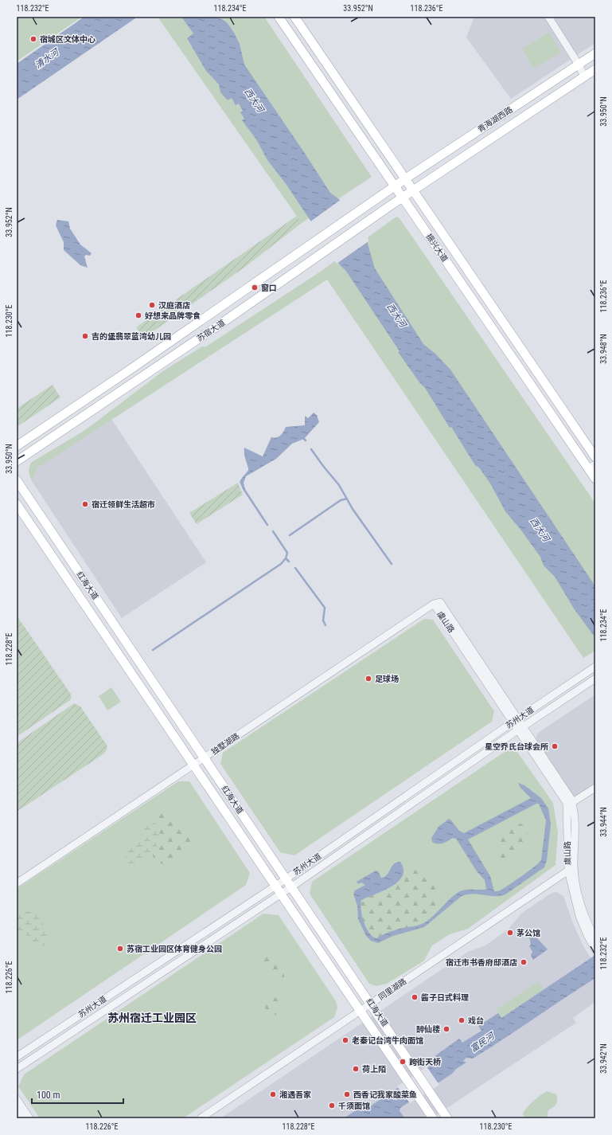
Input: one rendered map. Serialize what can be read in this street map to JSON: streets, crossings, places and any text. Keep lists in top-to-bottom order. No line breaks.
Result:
{"streets":{"main road":["青海湖西路","振兴大道","苏宿大道","红海大道"],"street":["虞山路","苏州大道","独墅湖路","同里湖路"]},"crossings":[["青海湖西路","振兴大道"],["青海湖西路","苏宿大道"],["振兴大道","苏宿大道"],["红海大道","苏州大道"],["红海大道","独墅湖路"],["红海大道","同里湖路"],["虞山路","苏州大道"],["虞山路","独墅湖路"],["虞山路","同里湖路"]],"districts":["苏州宿迁工业园区"],"water":["清水河","西大河","富民河"],"places":["宿城区文体中心","窗口","汉庭酒店","好想来品牌零食","吉的堡翡翠蓝湾幼儿园","宿迁领鲜生活超市","足球场","星空乔氏台球会所","茅公馆","苏宿工业园区体育健身公园","宿迁市书香府邸酒店","酱子日式料理","戏台","醉仙楼","老秦记台湾牛肉面馆","跨街天桥","荷上陌","湘遇吾家","西香记我家酸菜鱼","千须面馆"],"scale_bar":"100 m","coordinates":["118.232°E","118.234°E","33.952°N","118.236°E","33.950°N","118.230°E","33.948°N","118.228°E","33.944°N","118.226°E","33.942°N"]}
